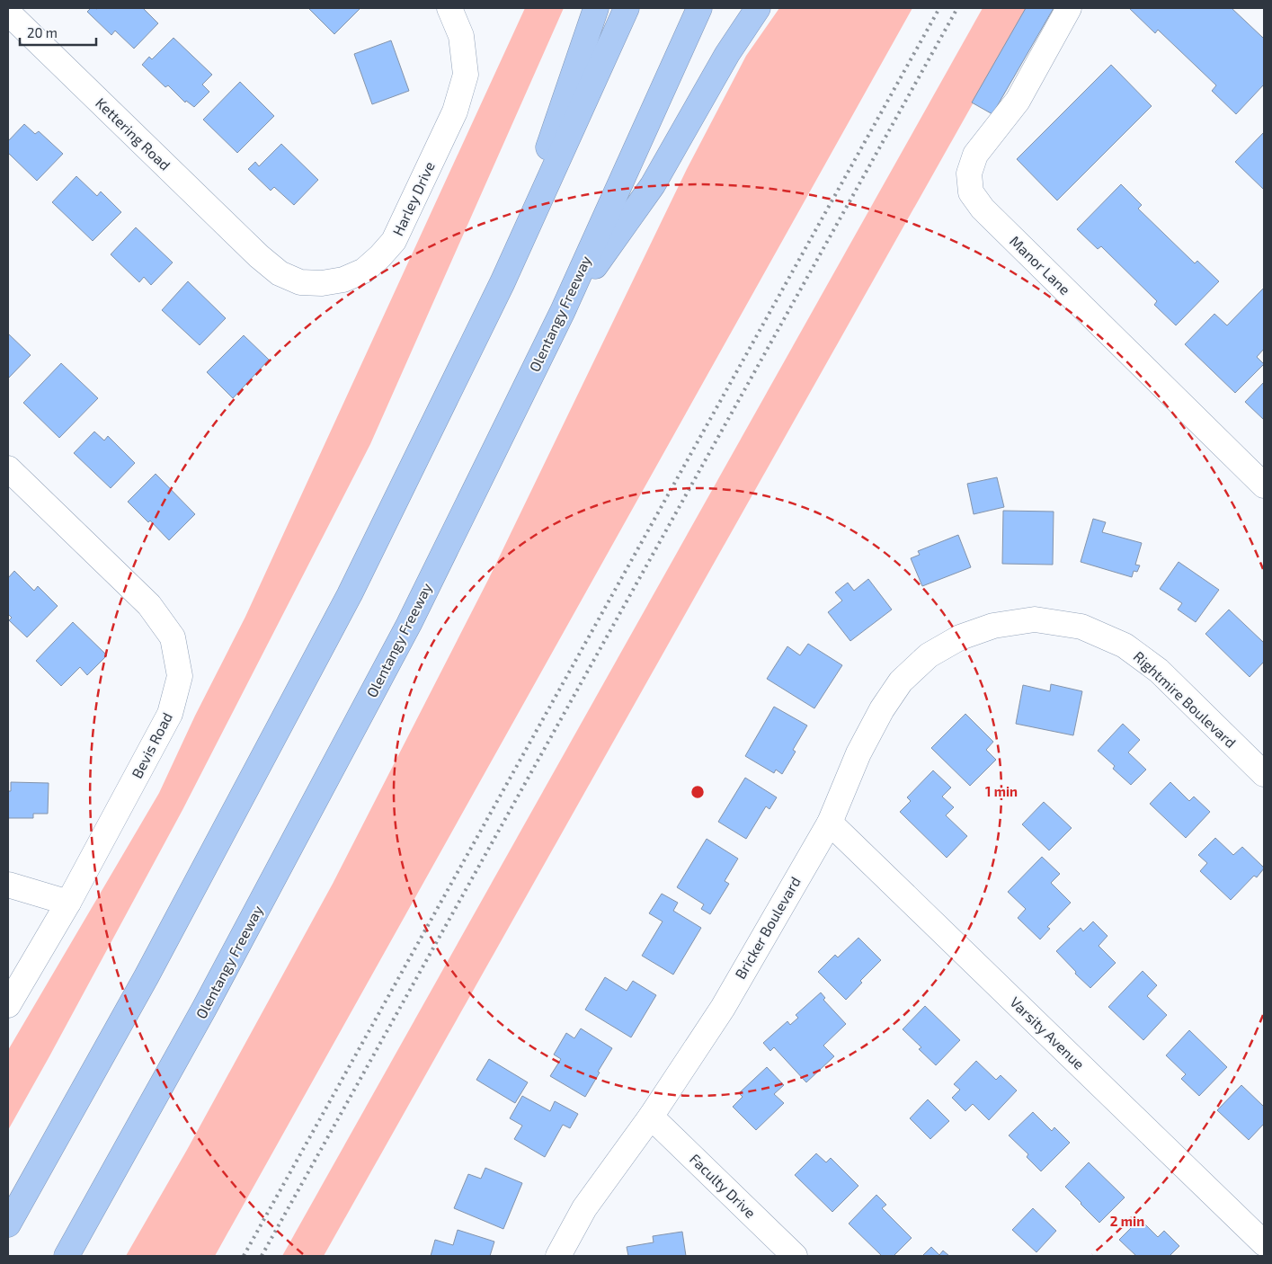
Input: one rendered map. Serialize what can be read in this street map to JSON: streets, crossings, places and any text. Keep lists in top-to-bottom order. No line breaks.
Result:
{"streets":{"highway":["Olentangy Freeway"],"street":["Kettering Road","Harley Drive","Manor Lane","Rightmire Boulevard","Bevis Road","Bricker Boulevard","Varsity Avenue","Faculty Drive"]},"crossings":[["Kettering Road","Harley Drive"],["Rightmire Boulevard","Bricker Boulevard"],["Bricker Boulevard","Varsity Avenue"],["Bricker Boulevard","Faculty Drive"]],"scale_bar":"20 m","rings":["1 min","2 min"]}
